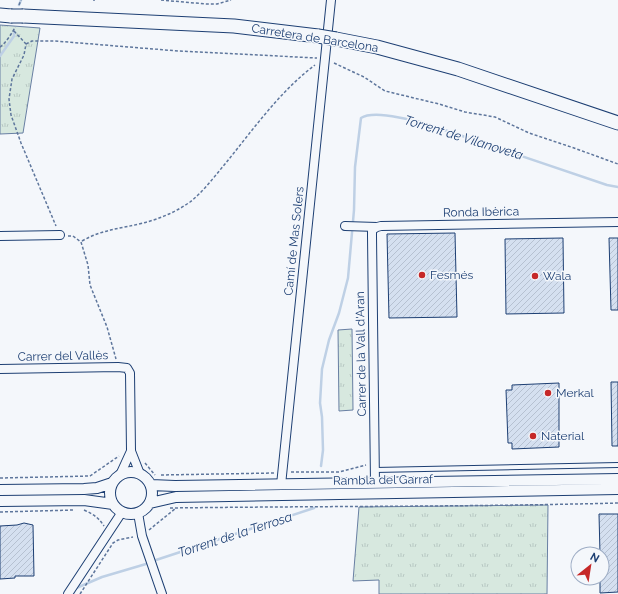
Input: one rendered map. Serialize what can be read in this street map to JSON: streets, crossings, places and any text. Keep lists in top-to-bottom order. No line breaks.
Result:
{"streets":{"highway":["Carretera de Barcelona"],"street":["Ronda Ibèrica","Camí de Mas Solers","Carrer de la Vall d'Aran","Carrer del Vallès","Rambla del Garraf"]},"crossings":[["Ronda Ibèrica","Carrer de la Vall d'Aran"],["Camí de Mas Solers","Rambla del Garraf"],["Carrer de la Vall d'Aran","Rambla del Garraf"]],"water":["Torrent de Vilanoveta","Torrent de la Terrosa"],"places":["Fesmés","Wala","Merkal","Naterial"],"north":"top right"}
